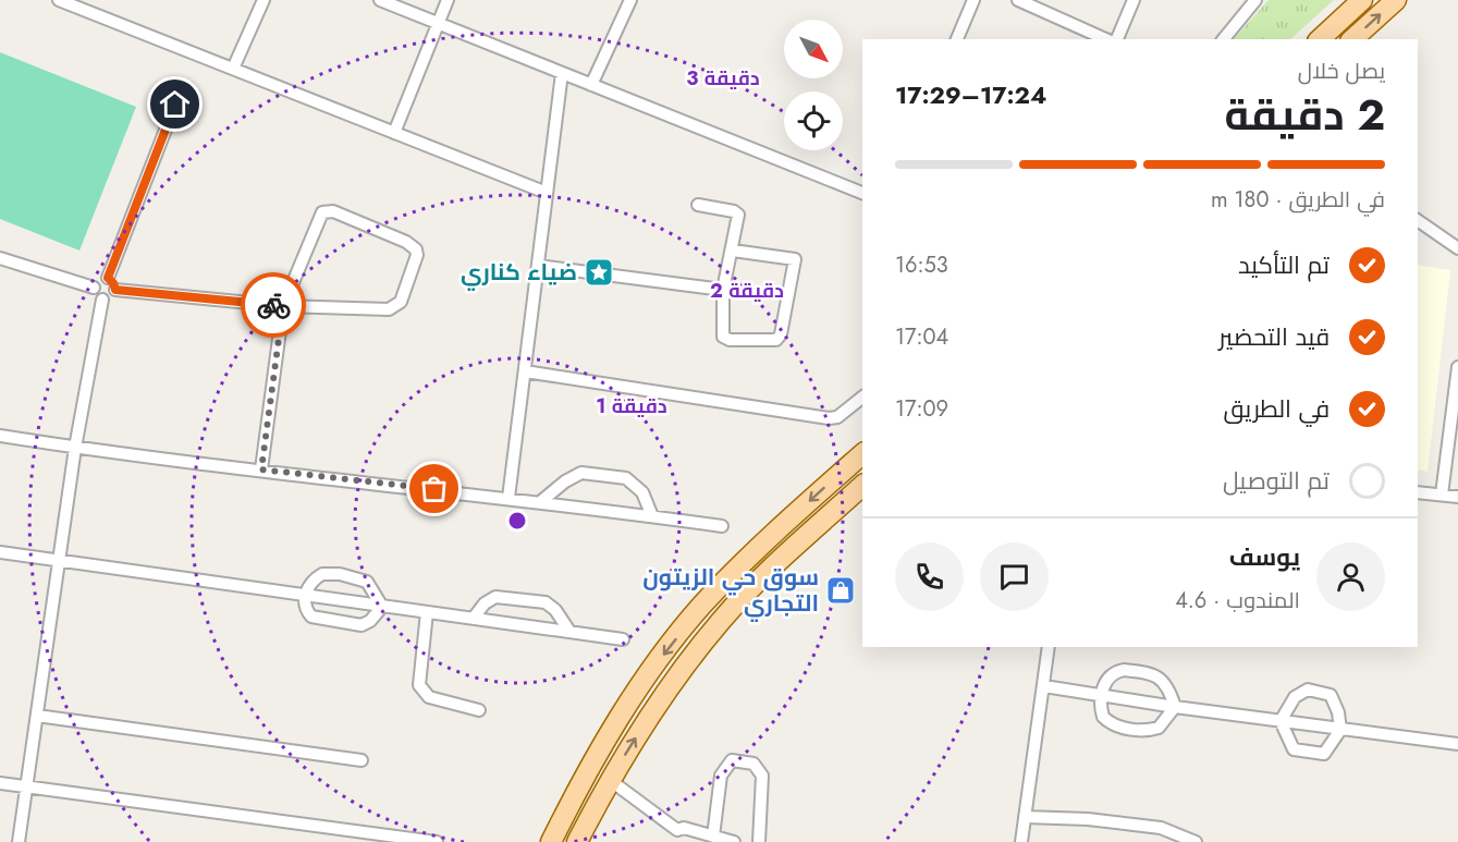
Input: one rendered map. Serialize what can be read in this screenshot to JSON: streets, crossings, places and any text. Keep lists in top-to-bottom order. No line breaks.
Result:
{"places":{"place":["ضياء كناري"],"shop":["سوق حي الزيتون التجاري"]},"north":"bottom right","page":{"heading":["2 دقيقة","يصل خلال","17:24–17:29"],"panel":["يوسف","المندوب · 4.6"],"bar":"في الطريق · 180 m","list":[["تم التأكيد","16:53"],["قيد التحضير","17:04"],["في الطريق","17:09"],"تم التوصيل"]},"rings":["3 دقيقة","2 دقيقة","1 دقيقة"]}
